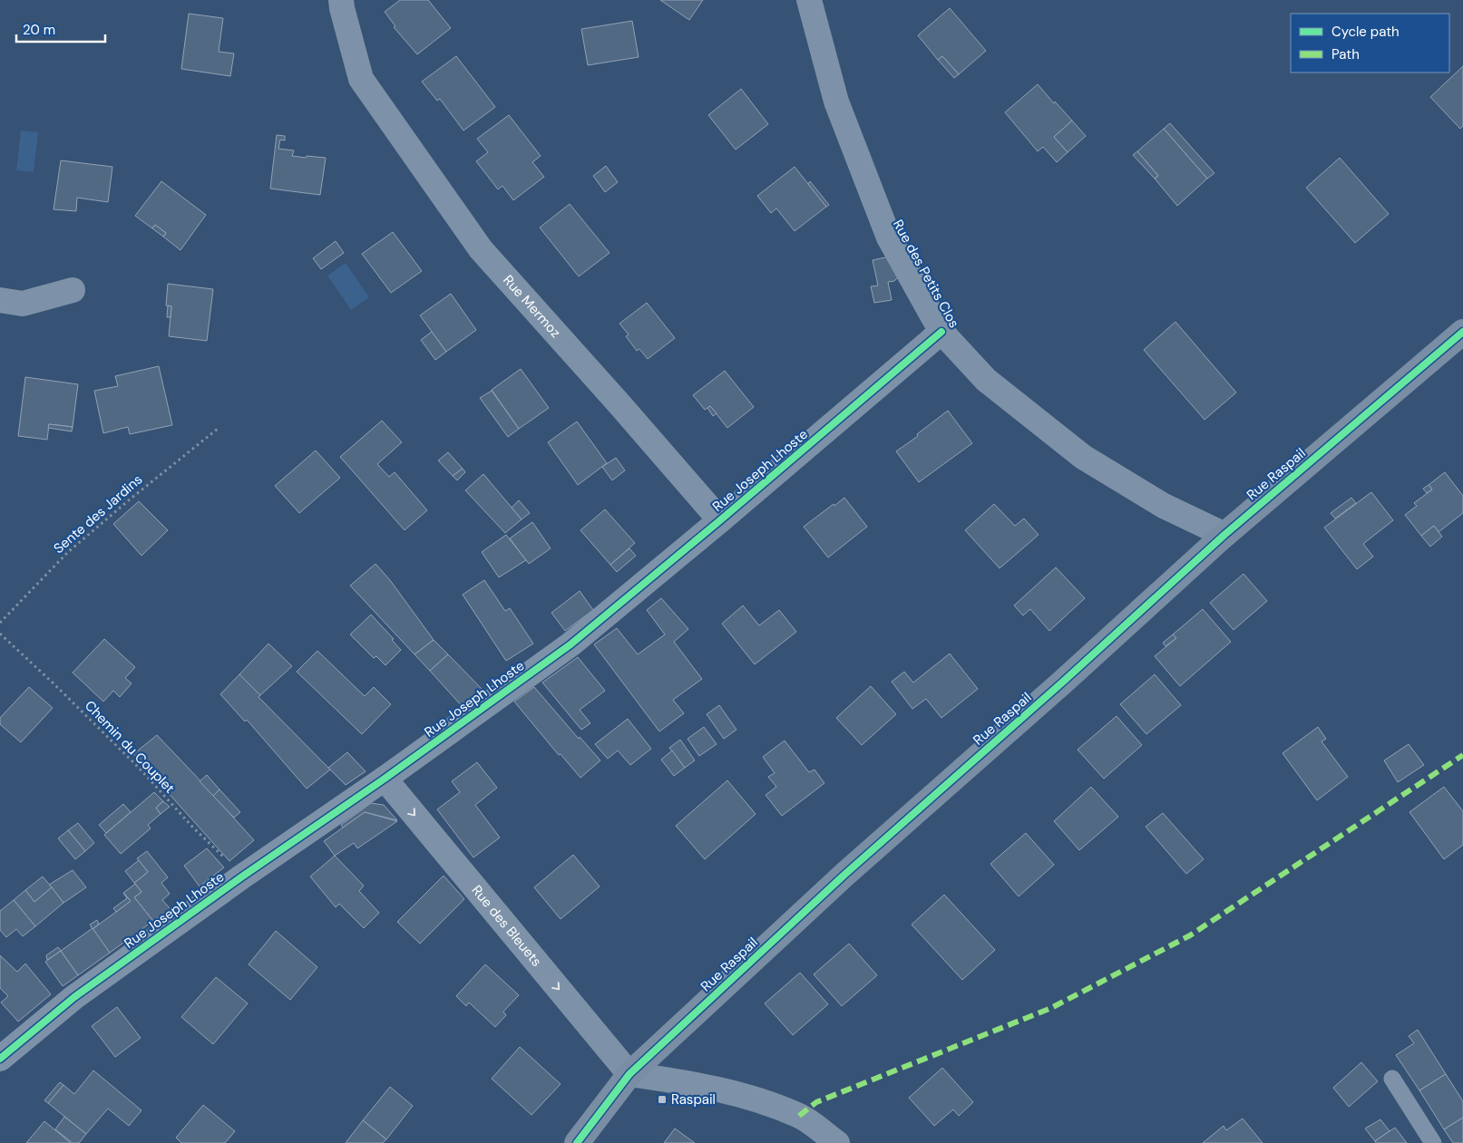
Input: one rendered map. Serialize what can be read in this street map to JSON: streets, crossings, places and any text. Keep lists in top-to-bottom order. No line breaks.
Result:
{"streets":{"street":["Rue des Petits Clos","Rue Mermoz","Rue Joseph Lhoste","Rue Raspail","Rue des Bleuets"],"path":["Sente des Jardins","Chemin du Couplet"]},"crossings":[["Rue des Petits Clos","Rue Joseph Lhoste"],["Rue des Petits Clos","Rue Raspail"],["Rue Mermoz","Rue Joseph Lhoste"],["Rue Joseph Lhoste","Chemin du Couplet"],["Rue Joseph Lhoste","Rue des Bleuets"],["Rue Raspail","Rue des Bleuets"]],"one_way":["Rue des Bleuets"],"places":{"transit":["Raspail"]},"legend":["Cycle path","Path"],"scale_bar":"20 m"}
